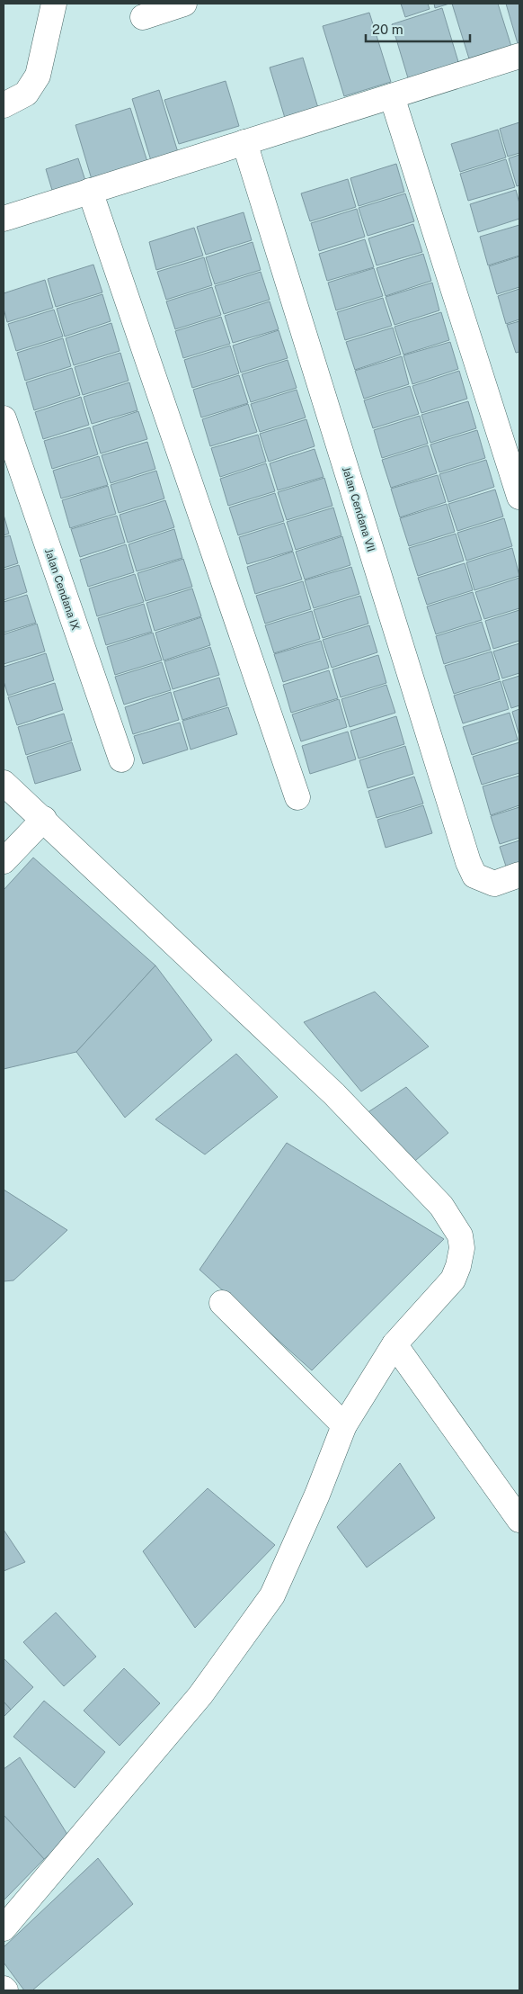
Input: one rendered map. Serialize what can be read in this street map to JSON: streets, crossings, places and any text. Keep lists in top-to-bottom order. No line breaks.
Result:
{"streets":{"street":["Jalan Cendana VII","Jalan Cendana IX"]},"scale_bar":"20 m"}
